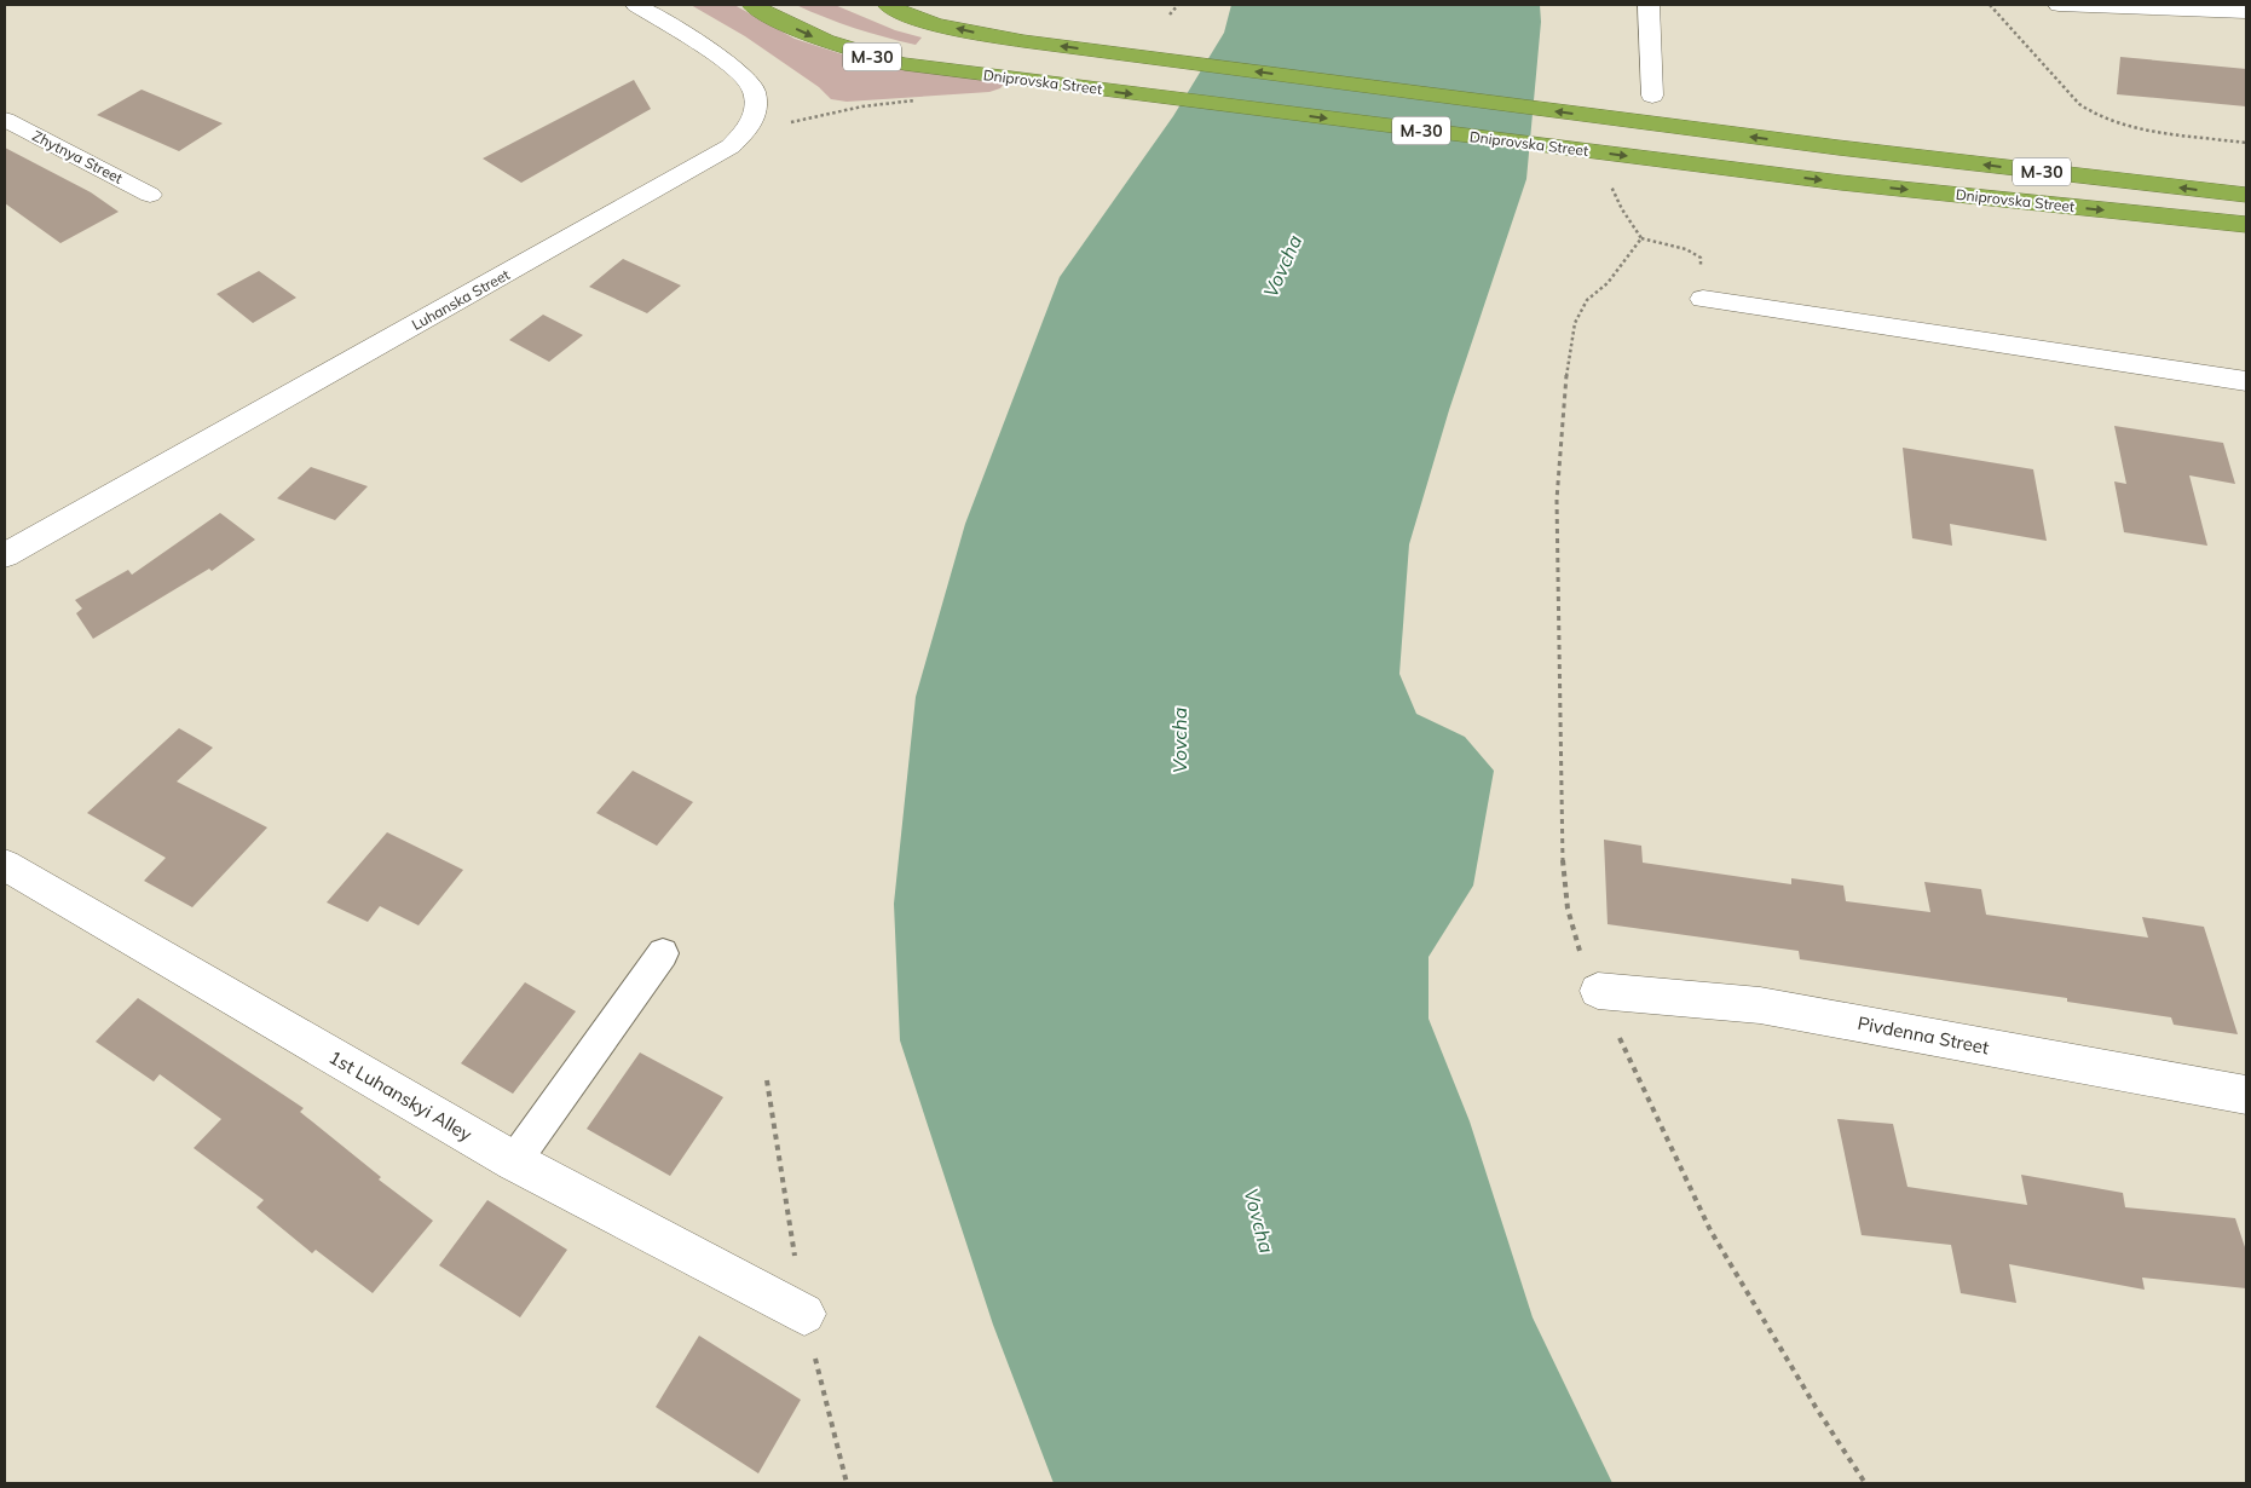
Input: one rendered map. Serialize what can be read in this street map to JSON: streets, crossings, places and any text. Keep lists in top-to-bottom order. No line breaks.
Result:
{"streets":{"highway":["М-30","Dniprovska Street"],"street":["Zhytnya Street","Luhanska Street","Pivdenna Street","1st Luhanskyi Alley"]},"water":["Vovcha"]}
